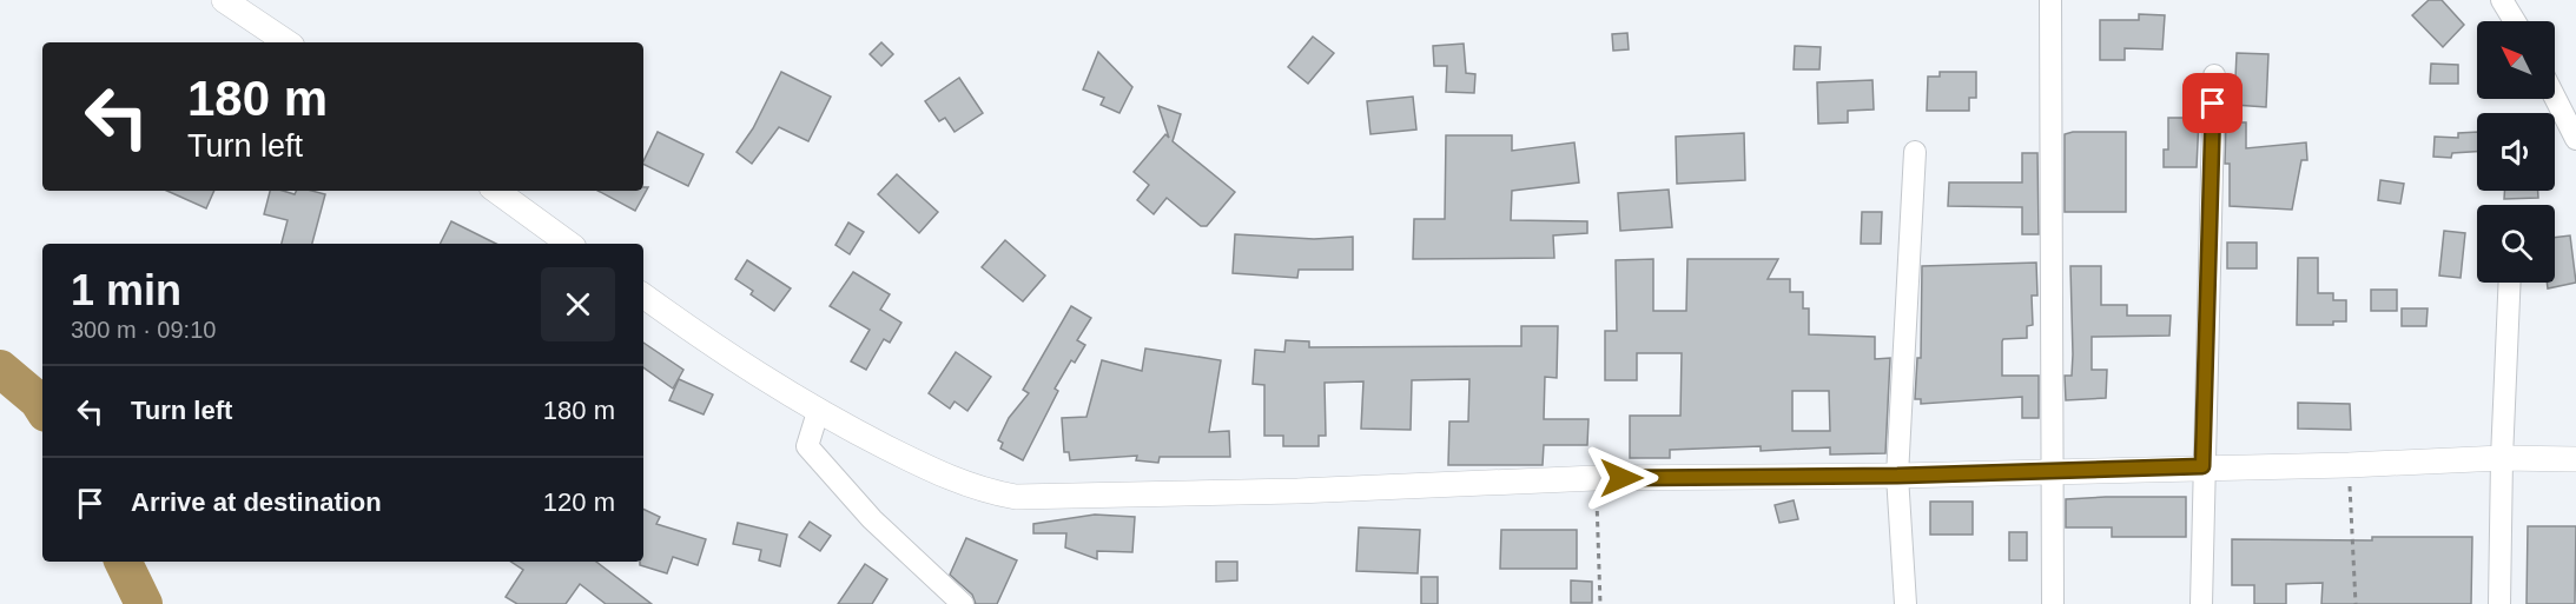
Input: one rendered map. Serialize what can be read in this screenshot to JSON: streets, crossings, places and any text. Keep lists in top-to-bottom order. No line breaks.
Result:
{"north":"top left","page":{"turn":["180 m","Turn left"],"heading":["1 min","300 m · 09:10"],"list":[{"name":"Turn left","value":"180 m"},{"name":"Arrive at destination","value":"120 m"}]}}
